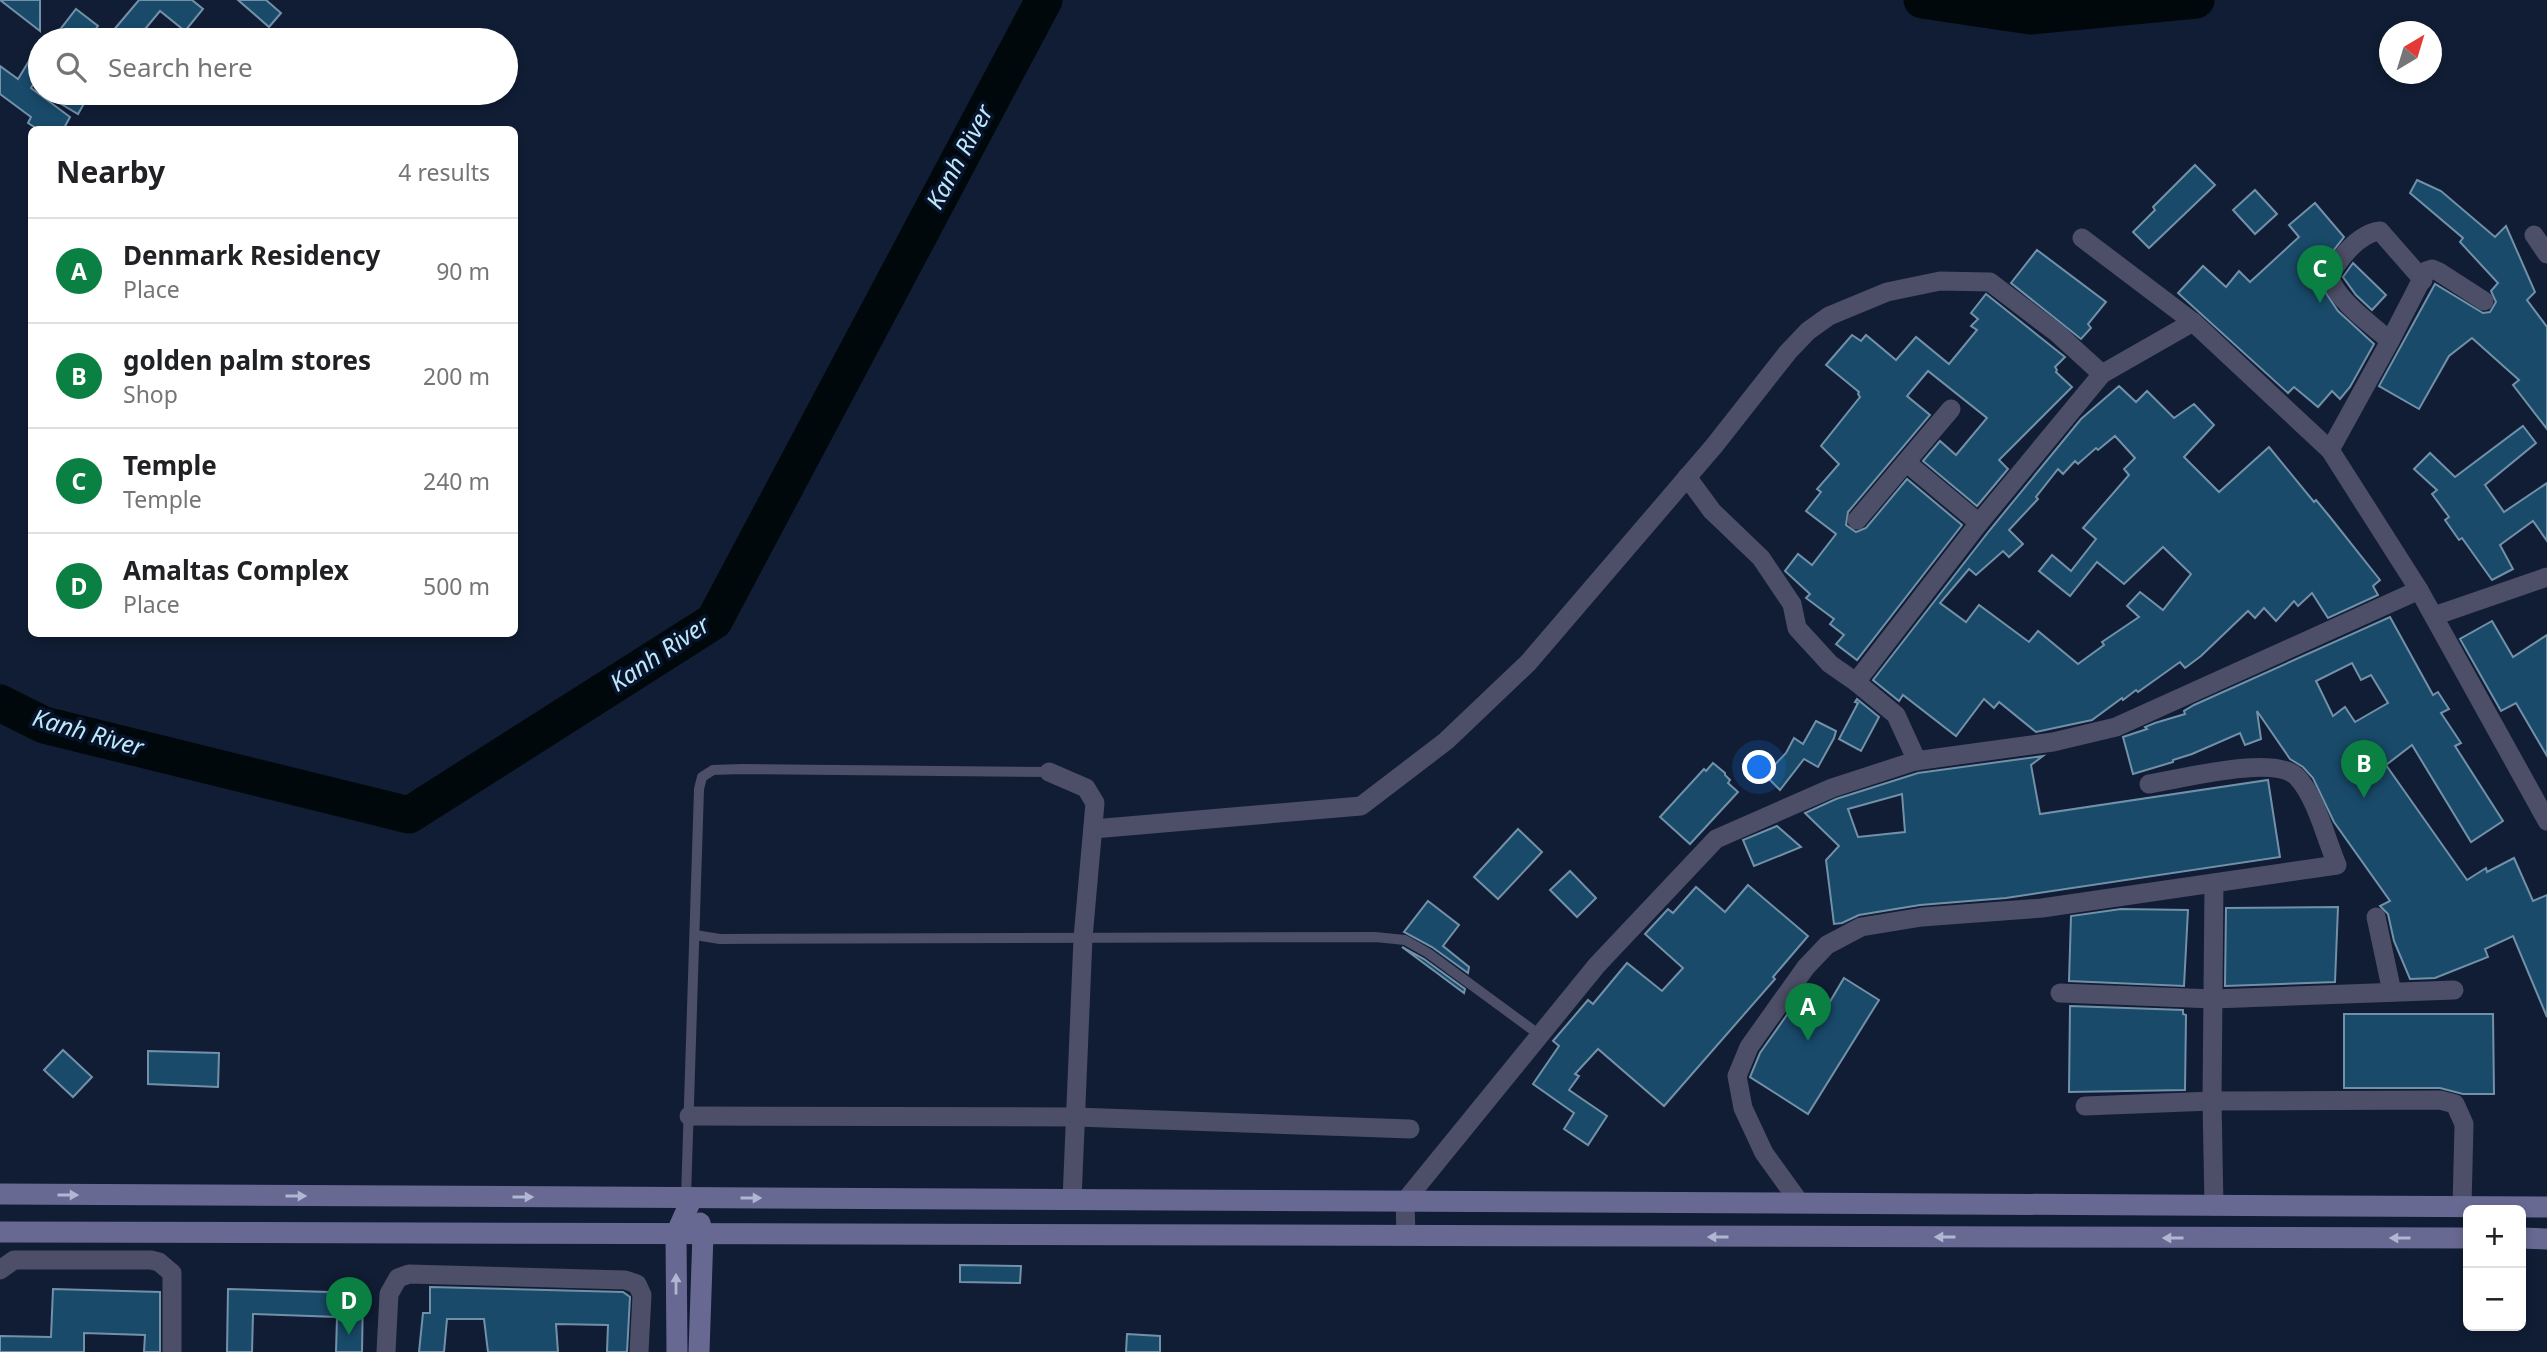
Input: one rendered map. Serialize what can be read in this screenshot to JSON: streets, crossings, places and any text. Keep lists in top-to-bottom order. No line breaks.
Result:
{"water":["Kanh River"],"north":"top right","page":{"search":"Search here","heading":["Nearby","4 results"],"list":[{"mark":"A","name":"Denmark Residency","note":"Place","value":"90 m"},{"mark":"B","name":"golden palm stores","note":"Shop","value":"200 m"},{"mark":"C","name":"Temple","note":"Temple","value":"240 m"},{"mark":"D","name":"Amaltas Complex","note":"Place","value":"500 m"}],"pins":["C","B","A","D"],"map_buttons":["+","−"]}}
